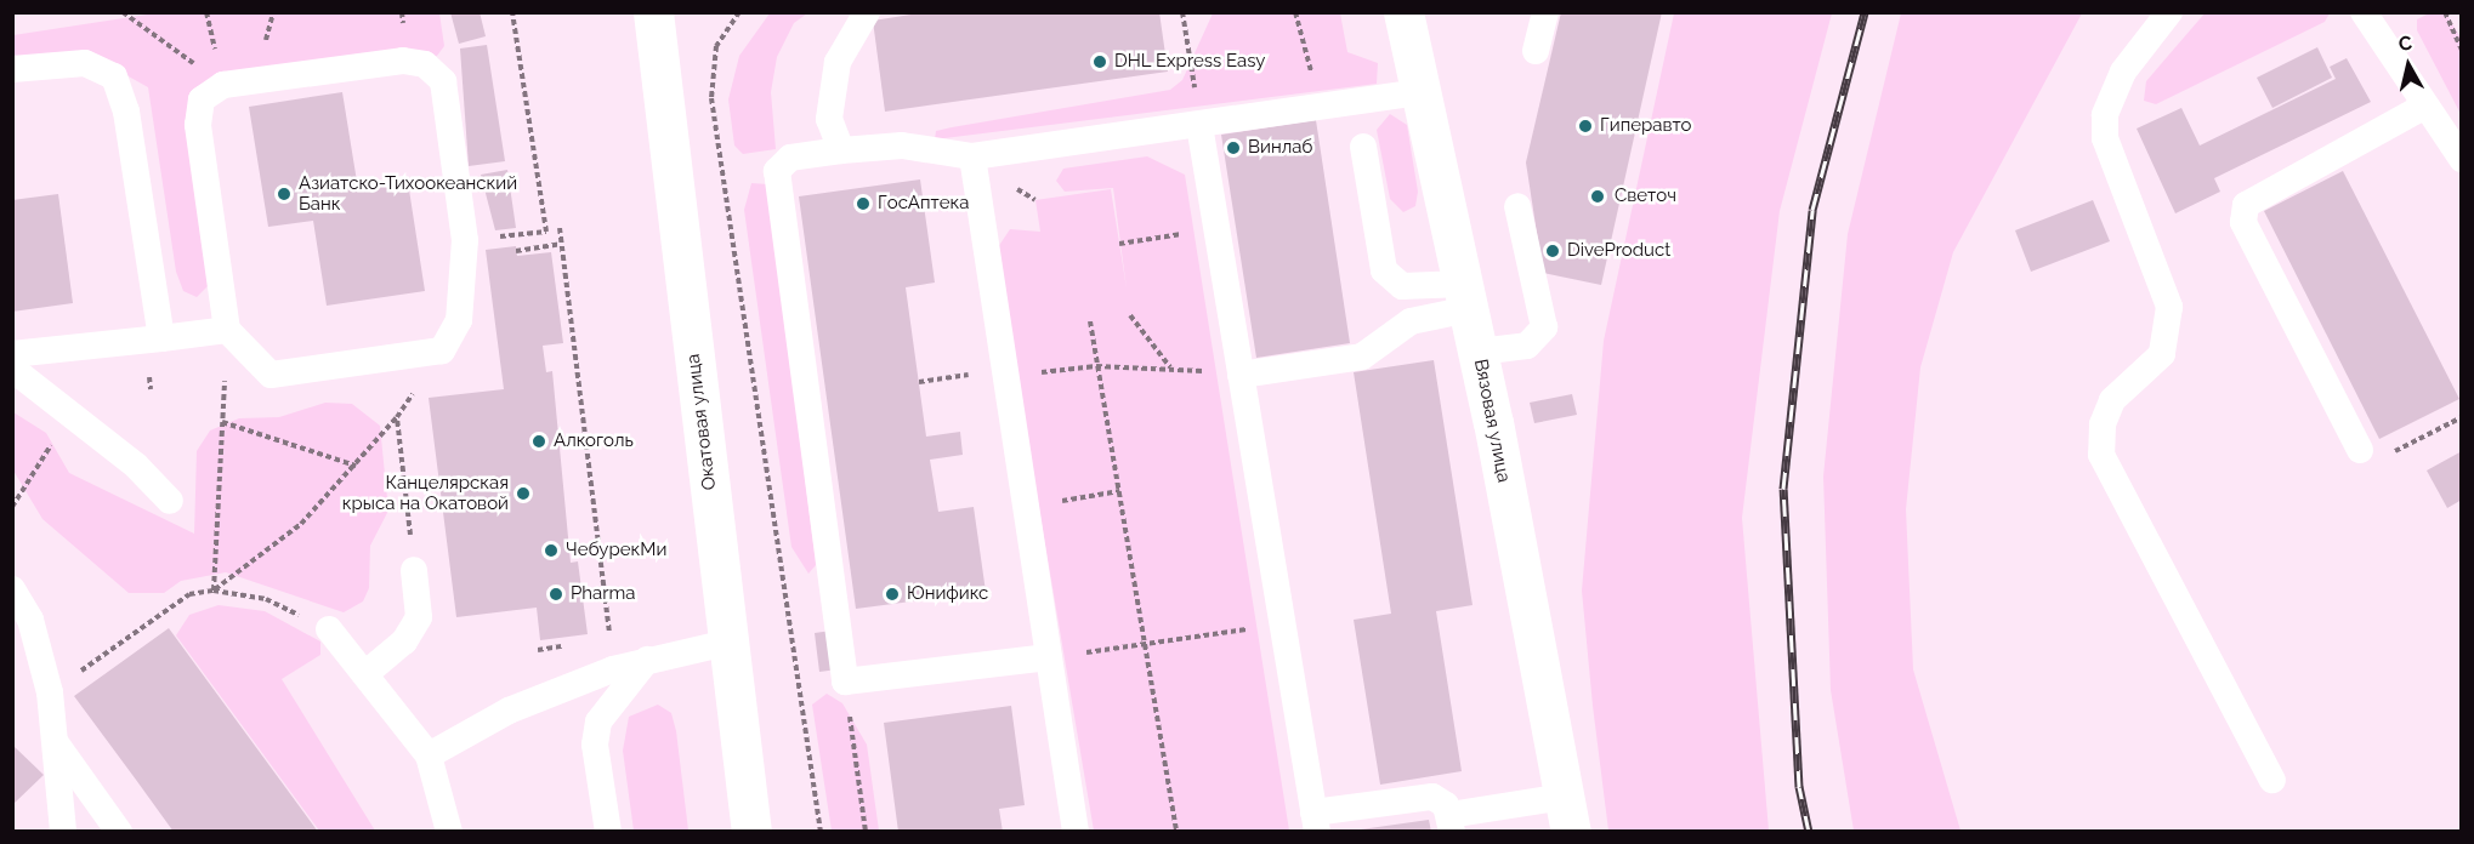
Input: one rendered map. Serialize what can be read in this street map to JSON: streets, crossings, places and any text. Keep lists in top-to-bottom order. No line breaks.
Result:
{"streets":{"main road":["Вязовая улица","Окатовая улица"]},"places":["DHL Express Easy","Гиперавто","Винлаб","Азиатско-Тихоокеанский Банк","Светоч","ГосАптека","DiveProduct","Алкоголь","Канцелярская крыса на Окатовой","ЧебурекМи","Pharma","Юнификс"],"north":"top"}
